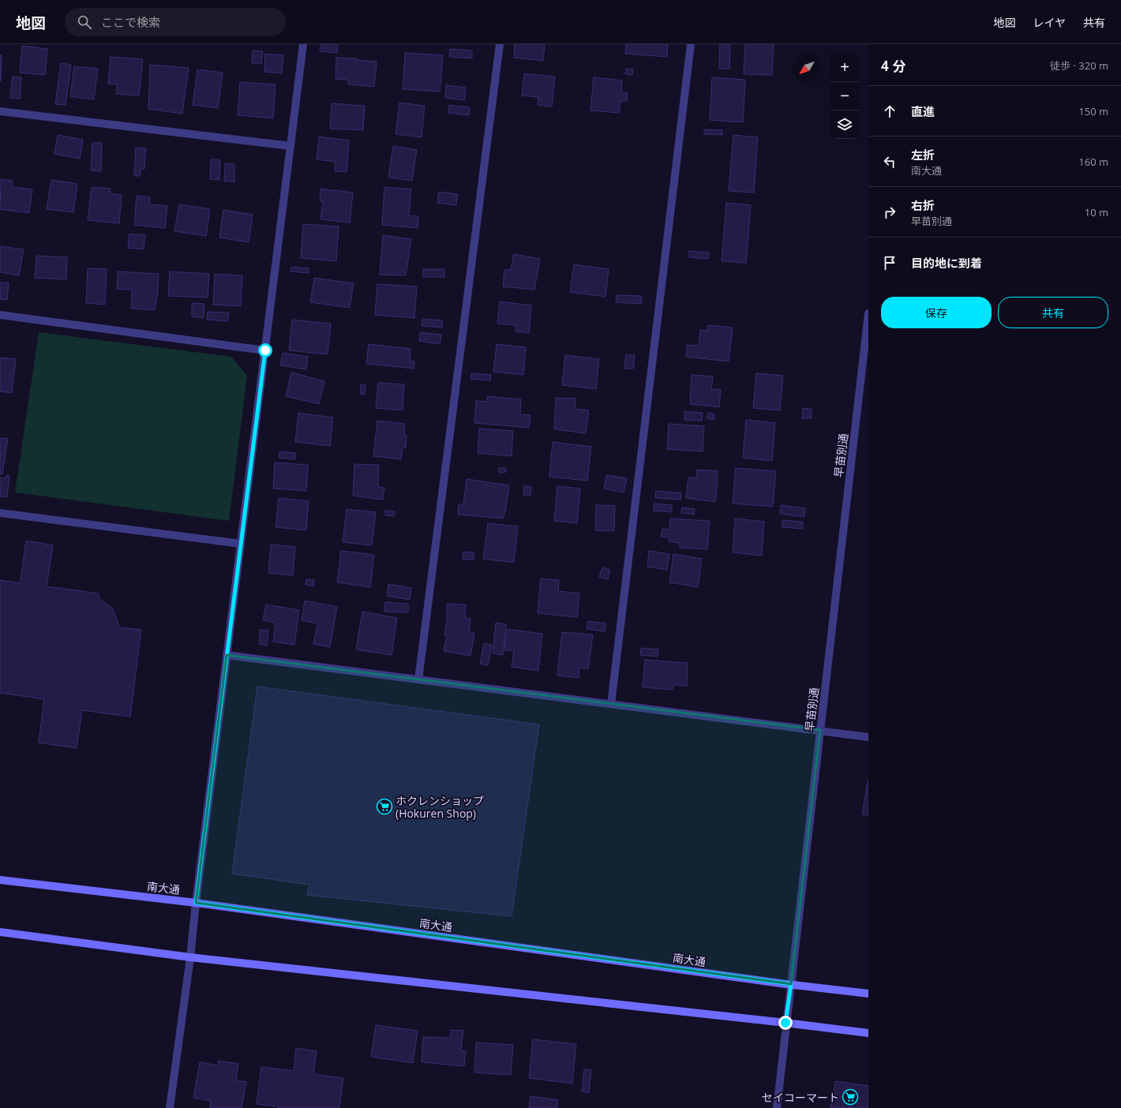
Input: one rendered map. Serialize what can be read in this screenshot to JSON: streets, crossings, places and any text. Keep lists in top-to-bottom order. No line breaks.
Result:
{"streets":{"main road":["南大通"],"street":["早苗別通"]},"crossings":[["早苗別通","南大通"]],"places":{"supermarket":["ホクレンショップ (Hokuren Shop)","セイコーマート"]},"north":"bottom left","page":{"header":"地図","search":"ここで検索","nav":["地図","レイヤ","共有"],"heading":["4 分","徒歩 · 320 m"],"map_buttons":["+","−"],"list":[["直進","150 m"],["左折","南大通","160 m"],["右折","早苗別通","10 m"],"目的地に到着"],"buttons":["保存","共有"]}}
